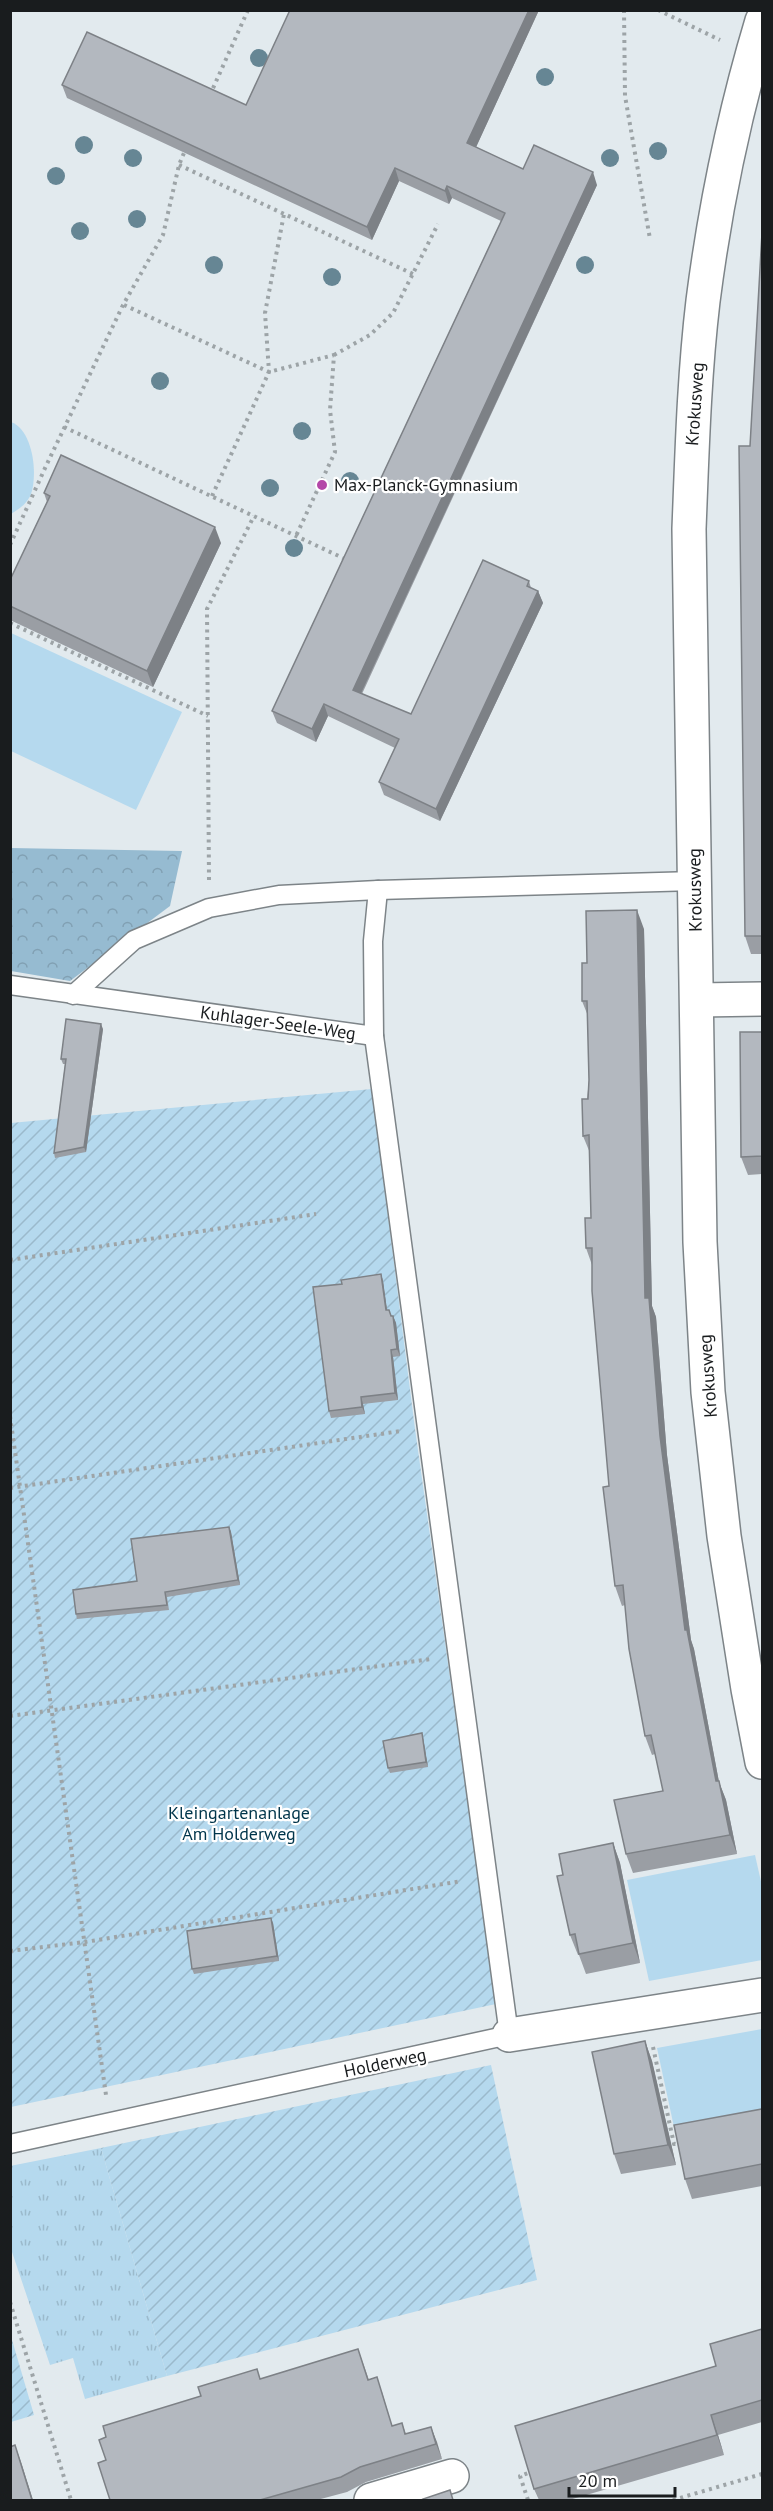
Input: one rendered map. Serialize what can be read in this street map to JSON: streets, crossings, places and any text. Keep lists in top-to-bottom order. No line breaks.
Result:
{"streets":{"street":["Krokusweg","Holderweg"],"lane":["Kuhlager-Seele-Weg"]},"parks":["Kleingartenanlage Am Holderweg"],"places":["Max-Planck-Gymnasium"],"scale_bar":"20 m"}
